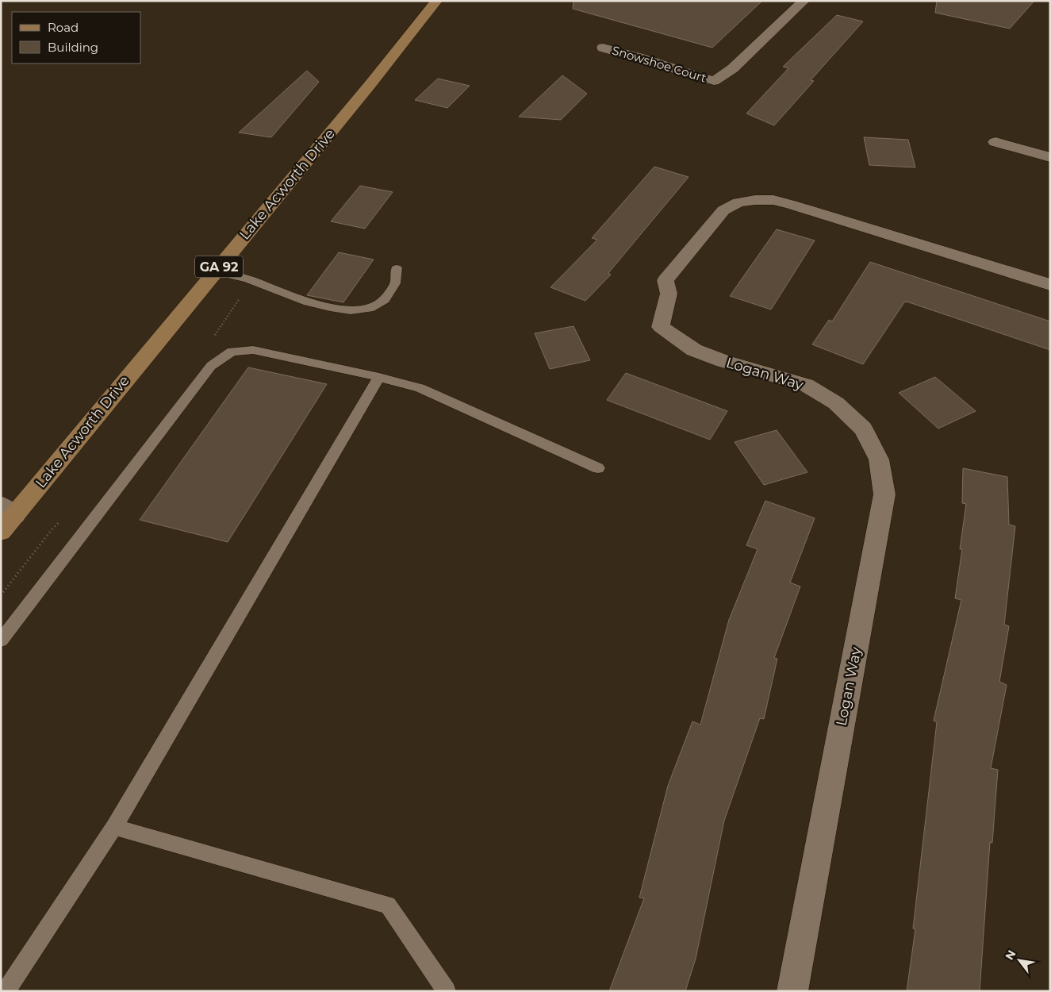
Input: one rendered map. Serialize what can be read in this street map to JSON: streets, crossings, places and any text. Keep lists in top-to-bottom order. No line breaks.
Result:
{"streets":{"main road":["Lake Acworth Drive","GA 92"],"street":["Snowshoe Court","Logan Way"]},"legend":["Road","Building"],"north":"top left"}
